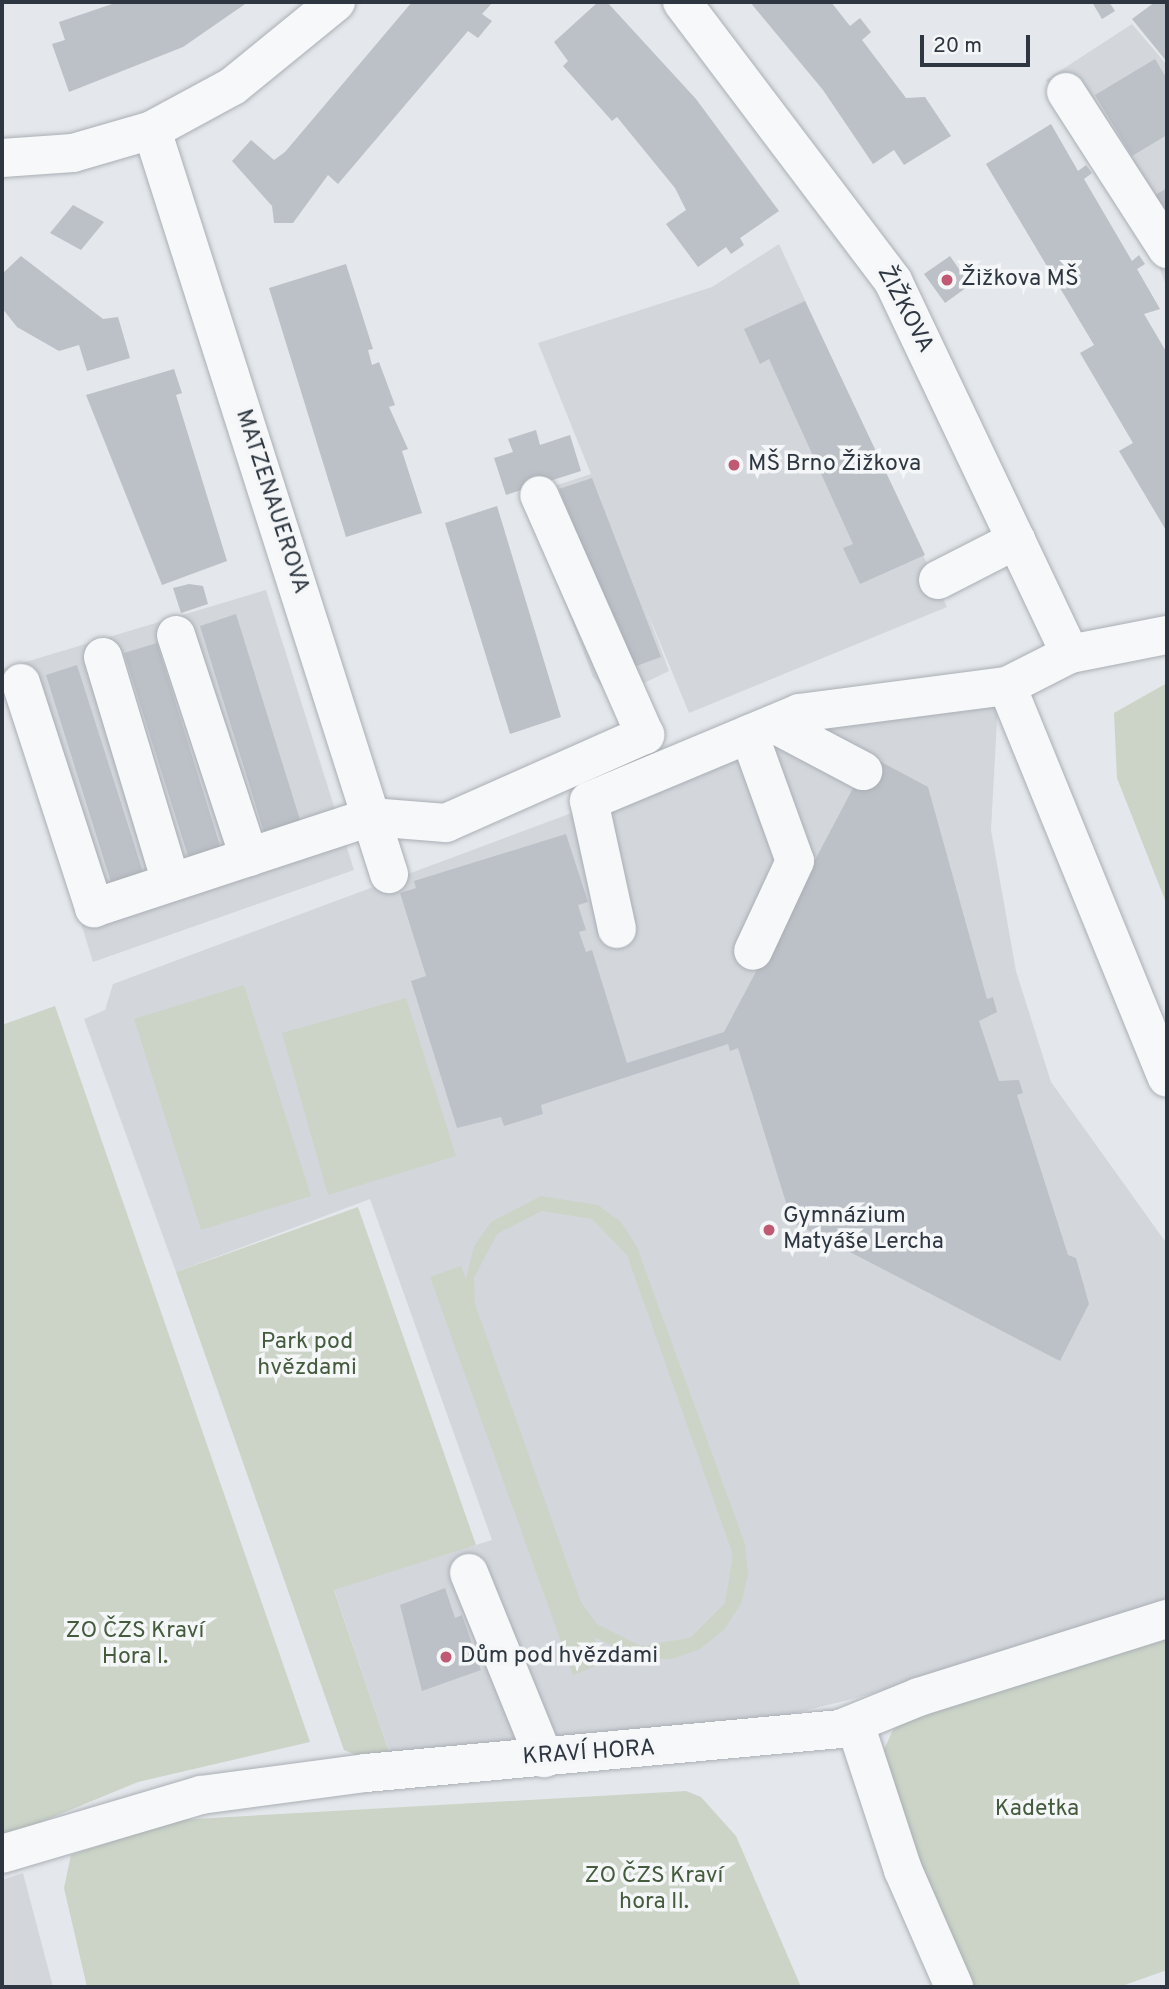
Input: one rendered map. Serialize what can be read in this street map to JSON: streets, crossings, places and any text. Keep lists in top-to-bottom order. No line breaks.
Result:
{"streets":{"street":["ŽIŽKOVA","MATZENAUEROVA","KRAVÍ HORA"]},"parks":["Park pod hvězdami","ZO ČZS Kraví Hora I.","Kadetka","ZO ČZS Kraví hora II."],"places":["Žižkova MŠ","MŠ Brno Žižkova","Gymnázium Matyáše Lercha","Dům pod hvězdami"],"scale_bar":"20 m"}
